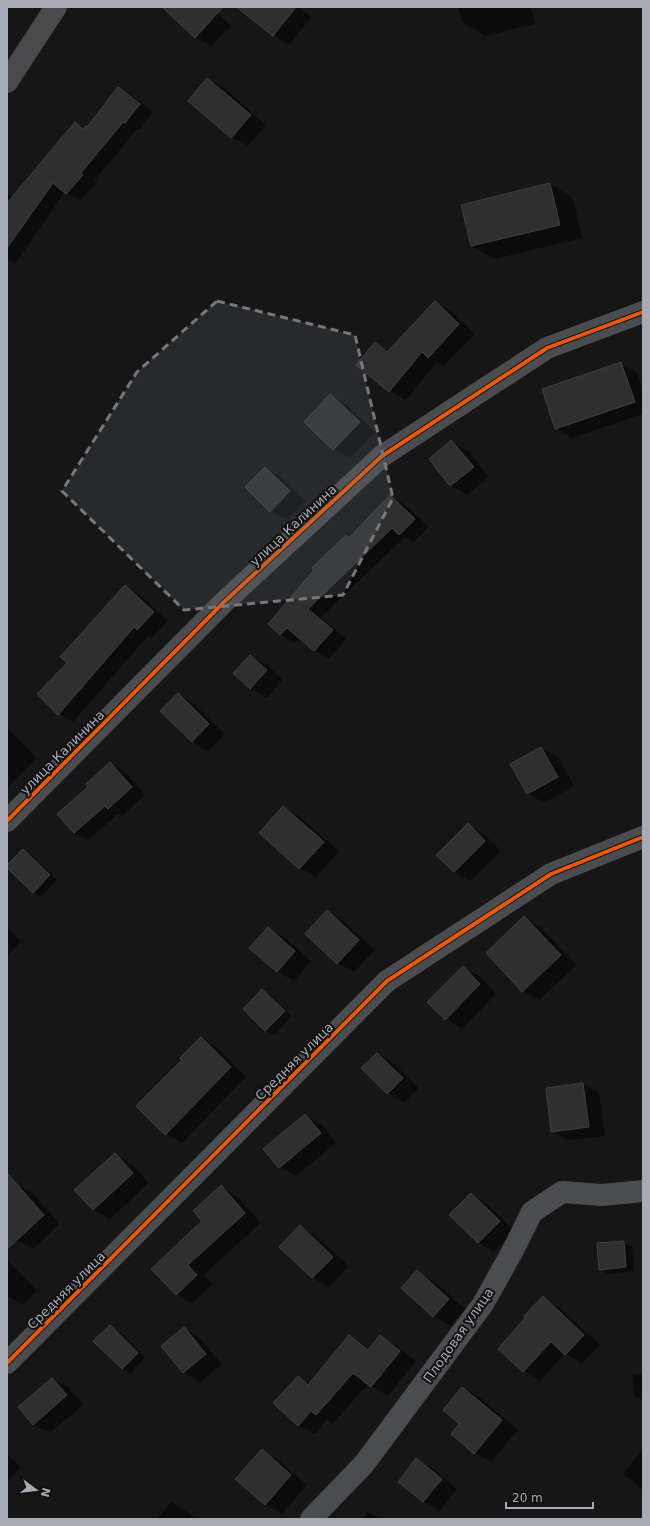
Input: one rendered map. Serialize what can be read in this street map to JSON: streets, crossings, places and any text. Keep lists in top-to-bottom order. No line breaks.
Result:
{"streets":{"street":["улица Калинина","Средняя улица","Плодовая улица"]},"scale_bar":"20 m","north":"right"}
